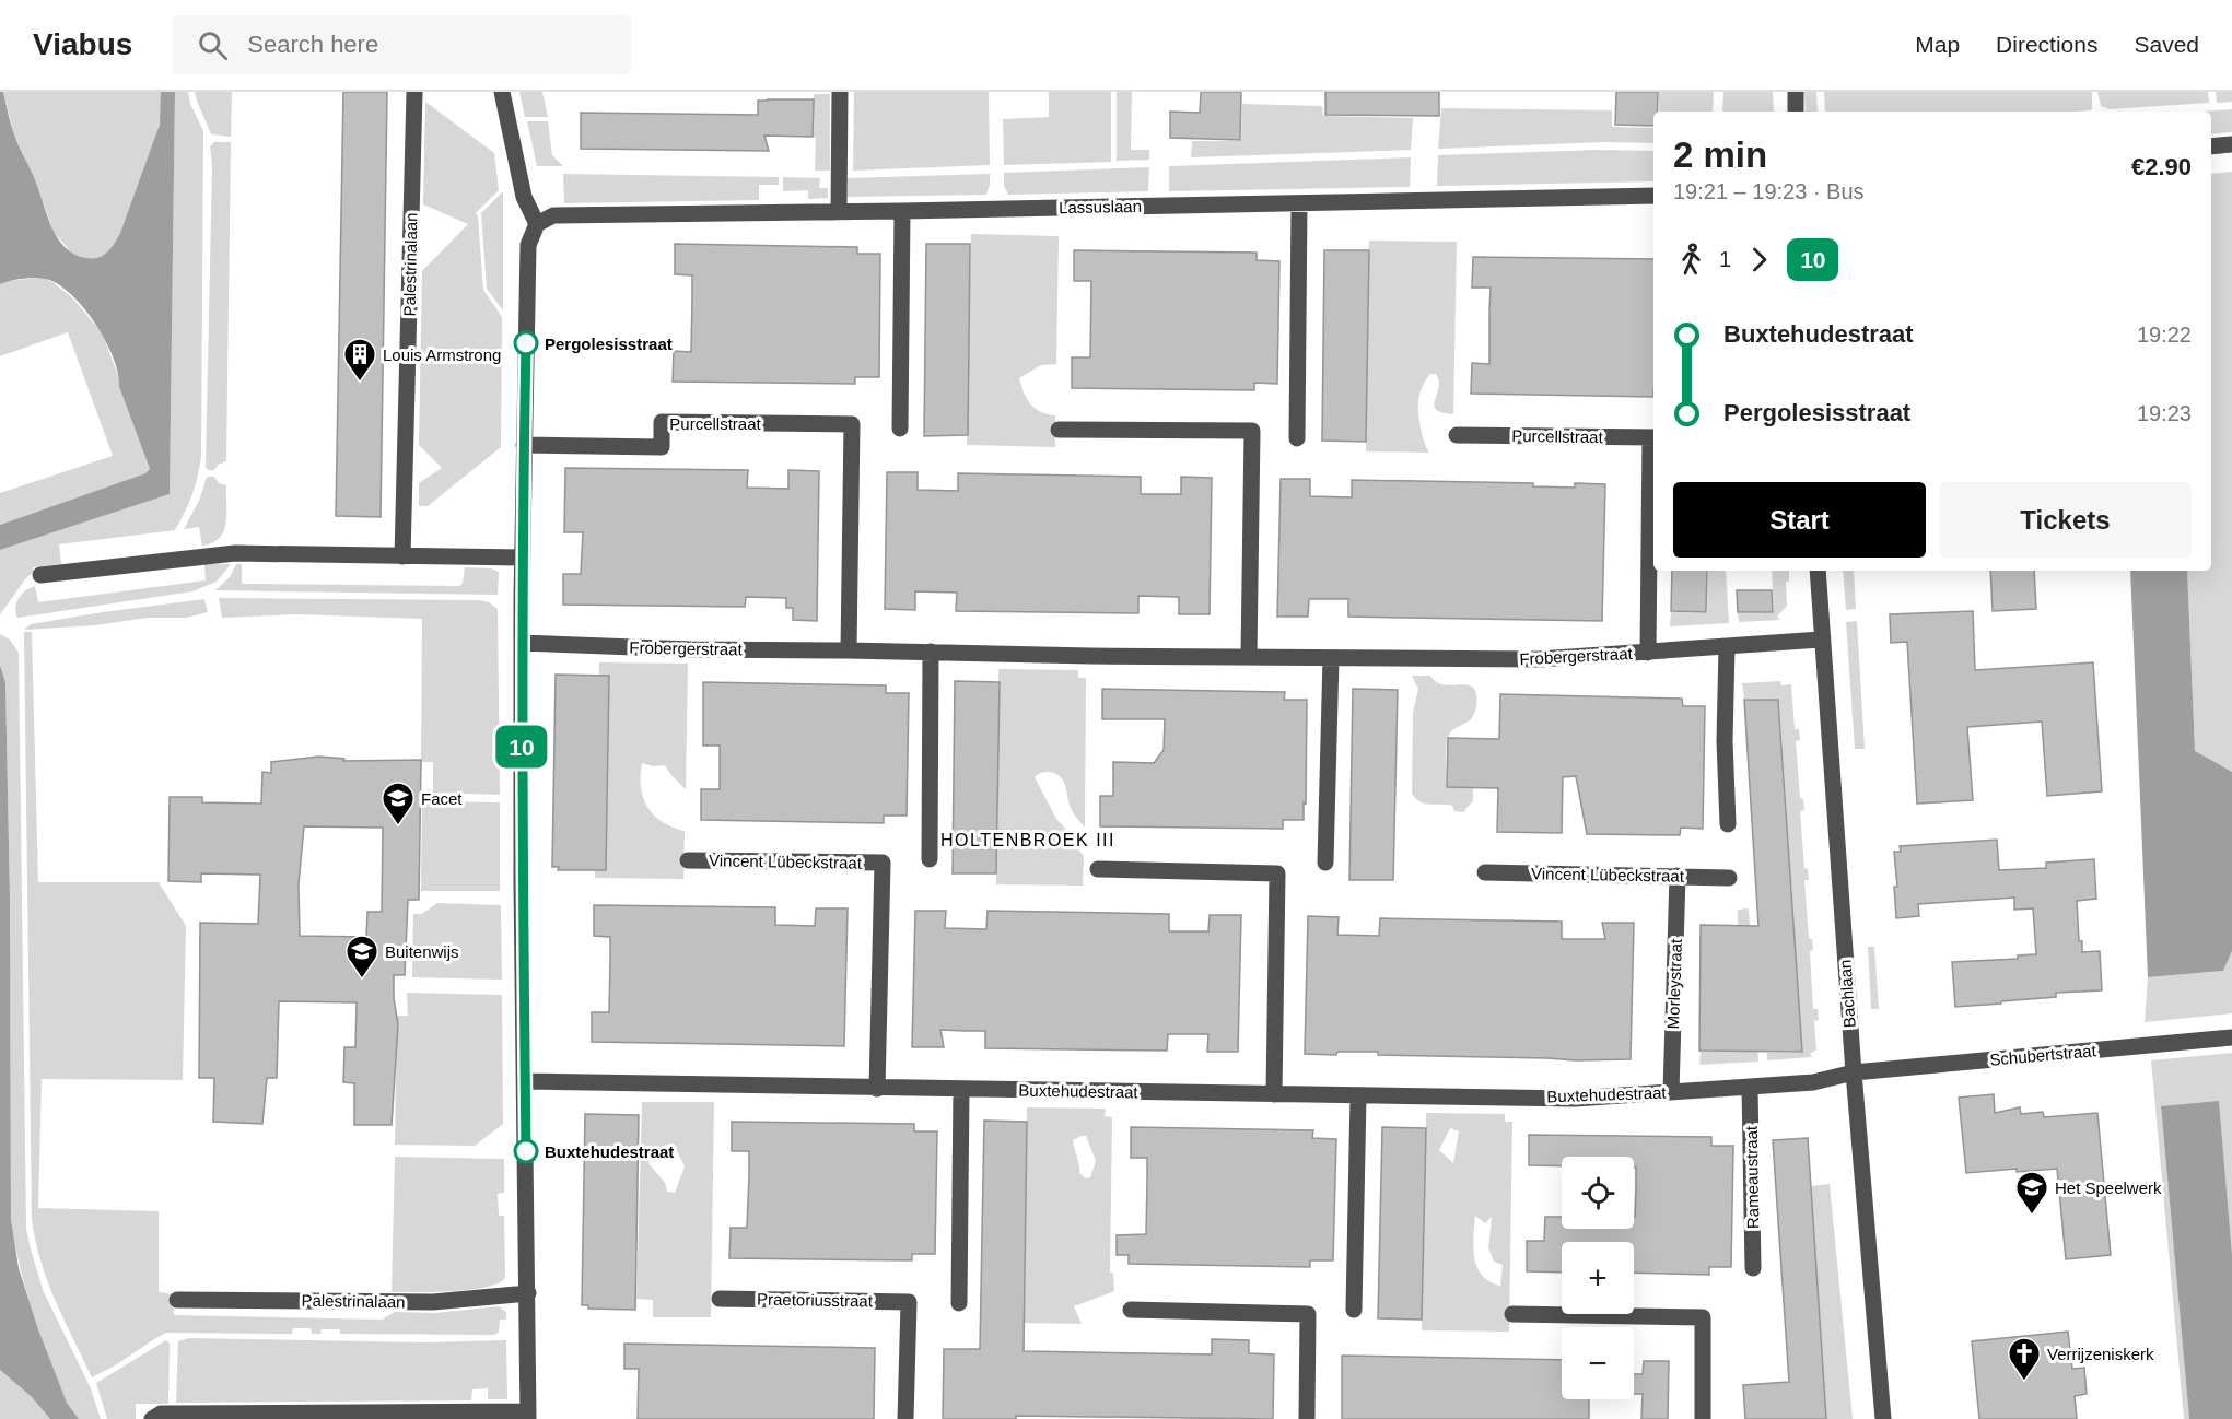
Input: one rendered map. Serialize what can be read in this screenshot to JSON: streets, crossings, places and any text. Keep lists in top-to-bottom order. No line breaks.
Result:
{"streets":{"street":["Lassuslaan","Palestrinalaan","Purcellstraat","Frobergerstraat","Vincent Lübeckstraat","Morleystraat","Bachlaan","Schubertstraat","Buxtehudestraat","Rameaustraat","Praetoriusstraat"]},"crossings":[["Purcellstraat","Frobergerstraat"],["Frobergerstraat","Bachlaan"],["Vincent Lübeckstraat","Morleystraat"],["Vincent Lübeckstraat","Buxtehudestraat"],["Morleystraat","Buxtehudestraat"],["Bachlaan","Schubertstraat"],["Bachlaan","Buxtehudestraat"],["Schubertstraat","Buxtehudestraat"],["Buxtehudestraat","Rameaustraat"]],"districts":["HOLTENBROEK III"],"places":{"other":["Pergolesisstraat","Buxtehudestraat"],"building":["Louis Armstrong"],"school or university":["Facet","Buitenwijs","Het Speelwerk"],"church":["Verrijzeniskerk"]},"lines":["bus line 10"],"page":{"header":"Viabus","search":"Search here","nav":["Map","Directions","Saved"],"on_map":"10","heading":["2 min","19:21 – 19:23 · Bus","€2.90"],"legs":["1","10"],"list":[{"name":"Buxtehudestraat","value":"19:22"},{"name":"Pergolesisstraat","value":"19:23"}],"buttons":["Start","Tickets"],"map_buttons":["+","−"]}}
